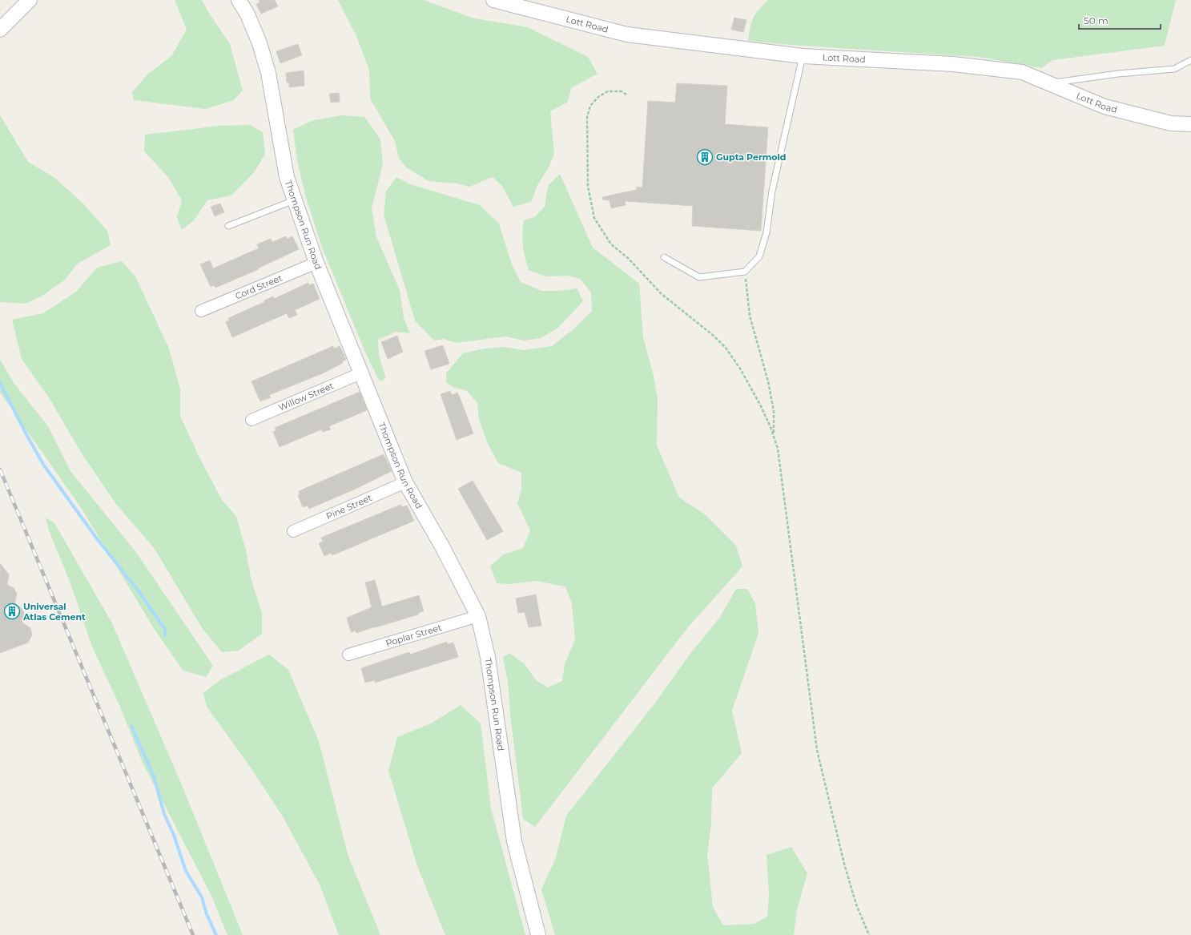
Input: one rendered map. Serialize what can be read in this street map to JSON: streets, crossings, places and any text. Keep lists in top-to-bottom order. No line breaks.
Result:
{"streets":{"street":["Lott Road","Thompson Run Road","Cord Street","Willow Street","Pine Street","Poplar Street"]},"crossings":[["Thompson Run Road","Cord Street"],["Thompson Run Road","Willow Street"],["Thompson Run Road","Pine Street"],["Thompson Run Road","Poplar Street"]],"places":{"building":["Gupta Permold","Universal Atlas Cement"]},"scale_bar":"50 m"}
